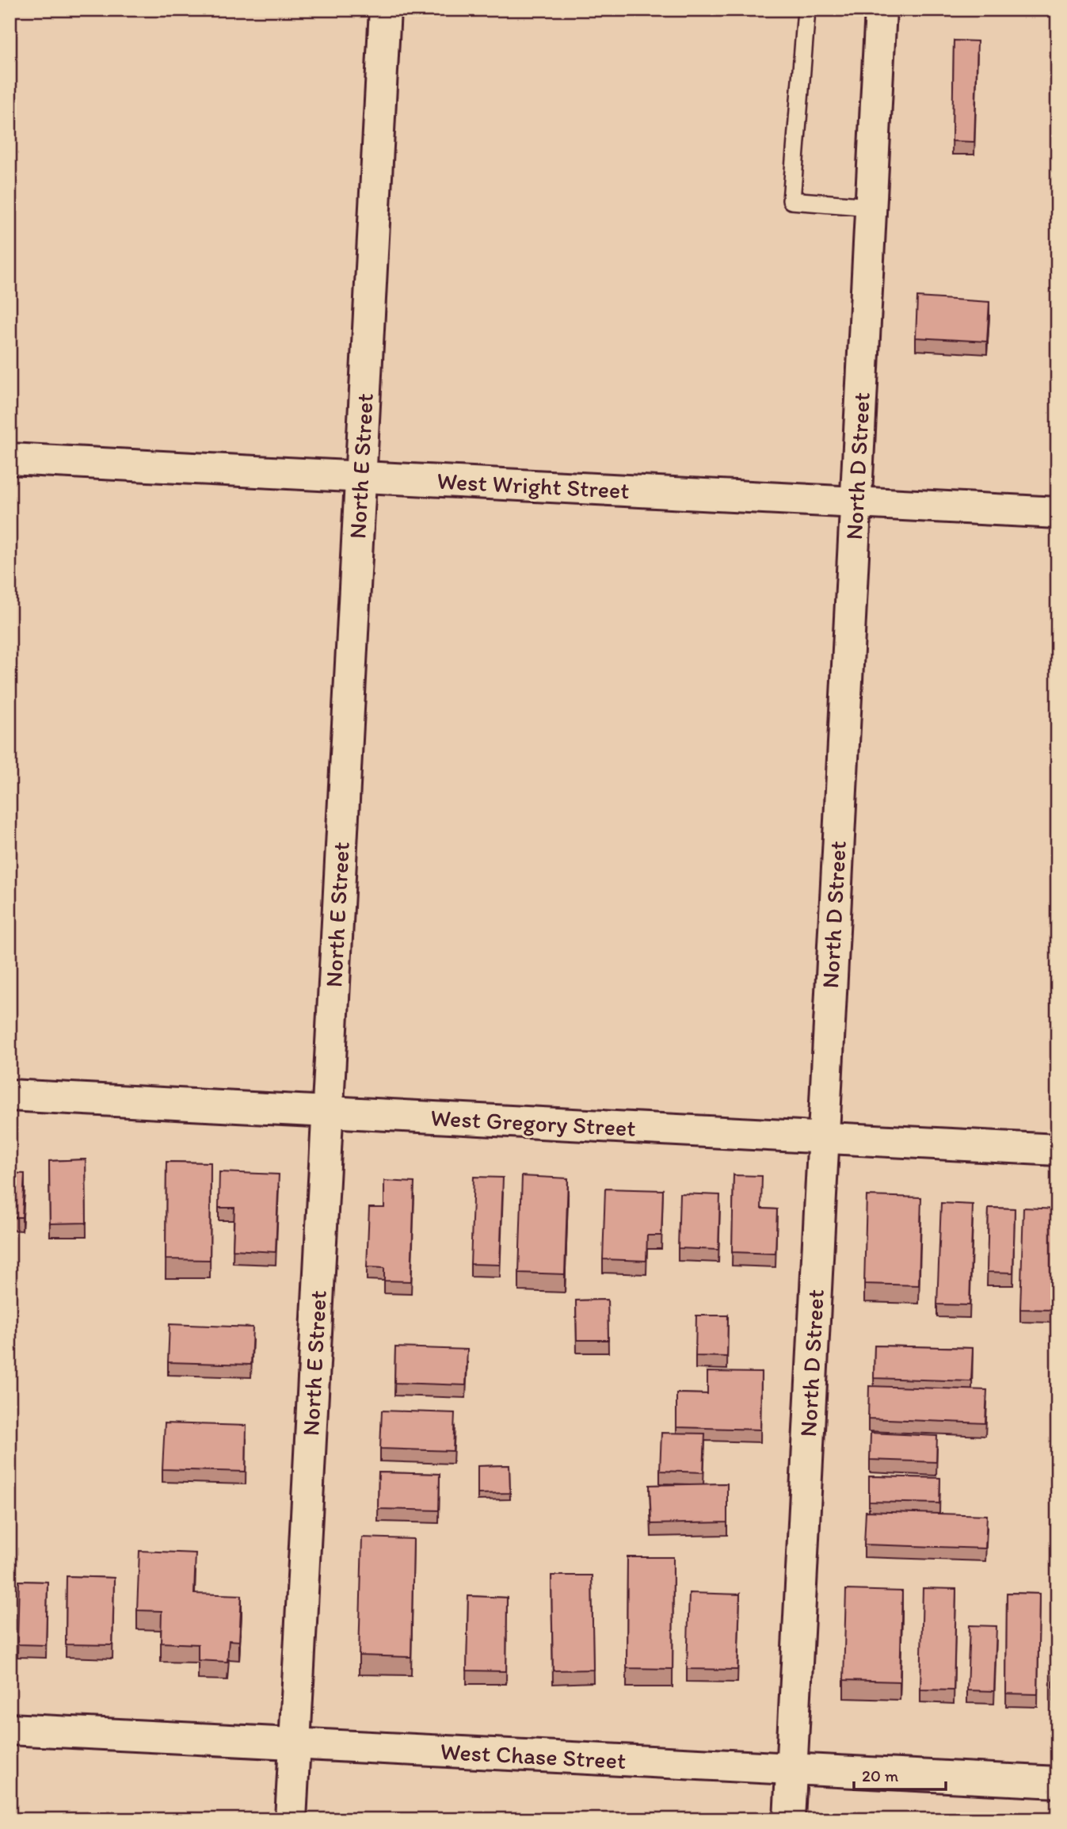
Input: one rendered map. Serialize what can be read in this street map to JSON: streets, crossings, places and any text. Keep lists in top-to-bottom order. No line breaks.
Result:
{"streets":{"street":["North E Street","North D Street","West Wright Street","West Gregory Street","West Chase Street"]},"crossings":[["North E Street","West Wright Street"],["North E Street","West Gregory Street"],["North E Street","West Chase Street"],["North D Street","West Wright Street"],["North D Street","West Gregory Street"],["North D Street","West Chase Street"]],"scale_bar":"20 m"}
